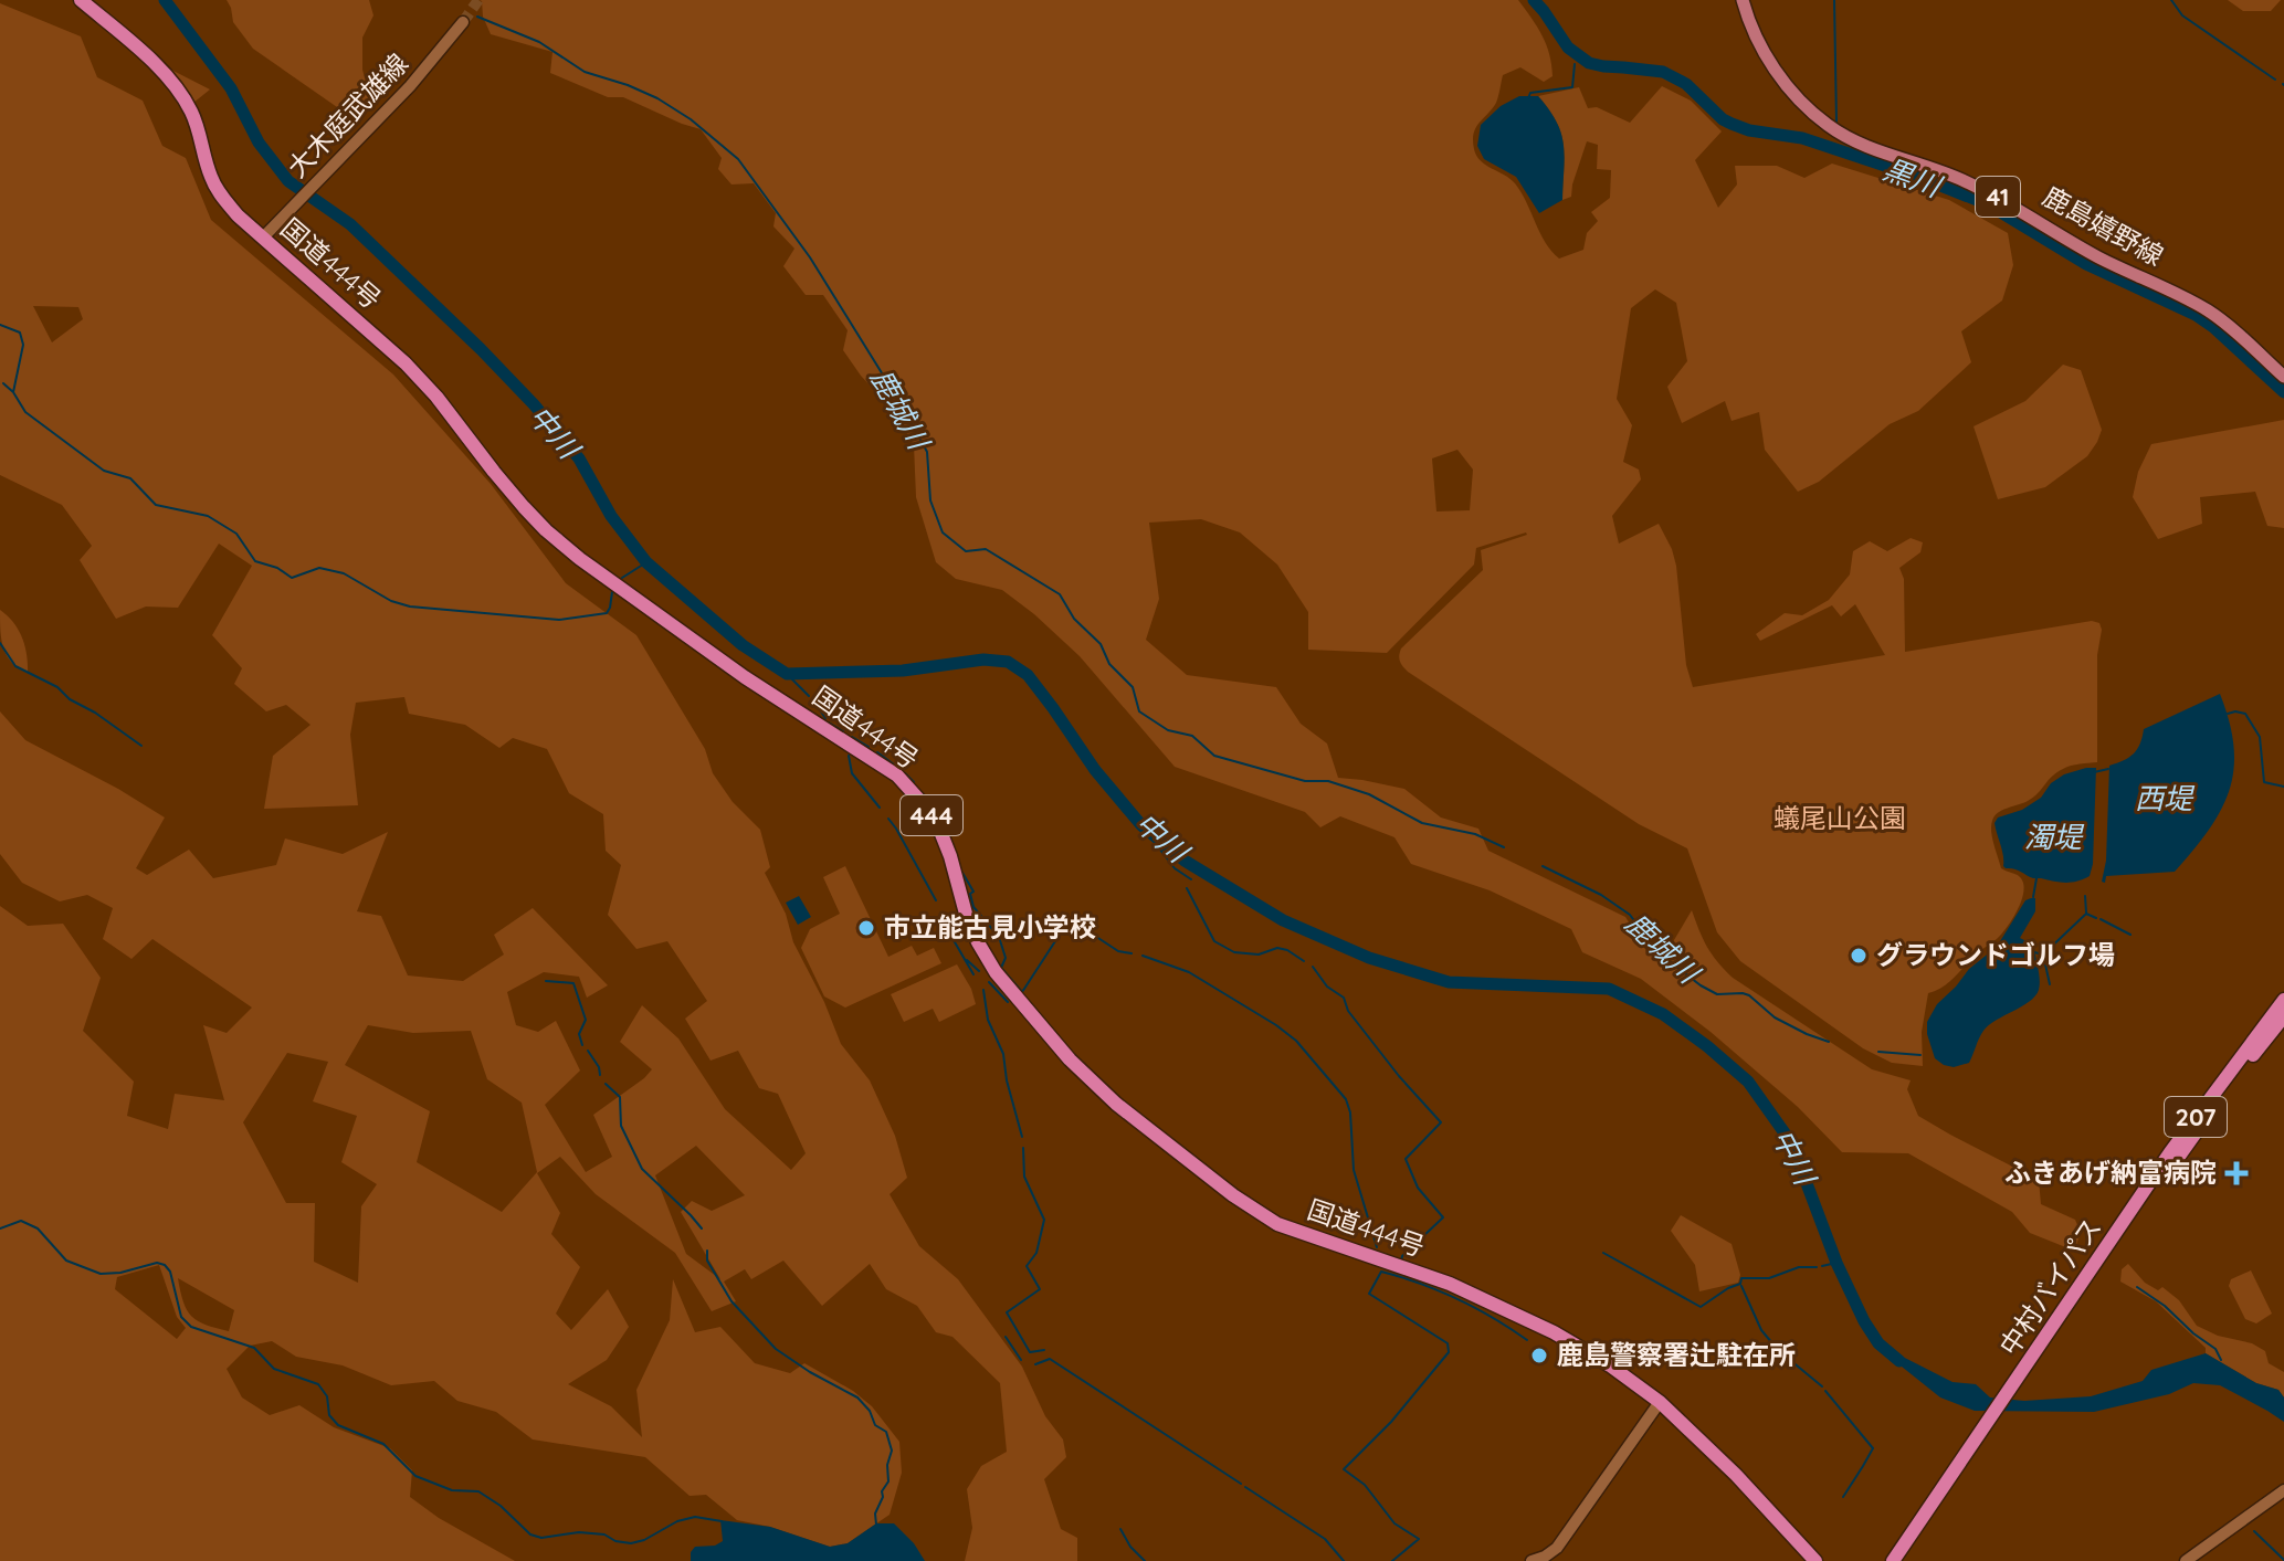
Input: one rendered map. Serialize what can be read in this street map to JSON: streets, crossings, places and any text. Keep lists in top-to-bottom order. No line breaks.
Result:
{"streets":{"highway":["国道444号","444","207","中村バイパス"],"main road":["大木庭武雄線","41","鹿島嬉野線"]},"crossings":[["大木庭武雄線","国道444号"]],"water":["黒川","鹿城川","中川","西堤","濁堤"],"parks":["蟻尾山公園"],"places":{"other":["市立能古見小学校","グラウンドゴルフ場","鹿島警察署辻駐在所"],"health":["ふきあげ納富病院"]}}
